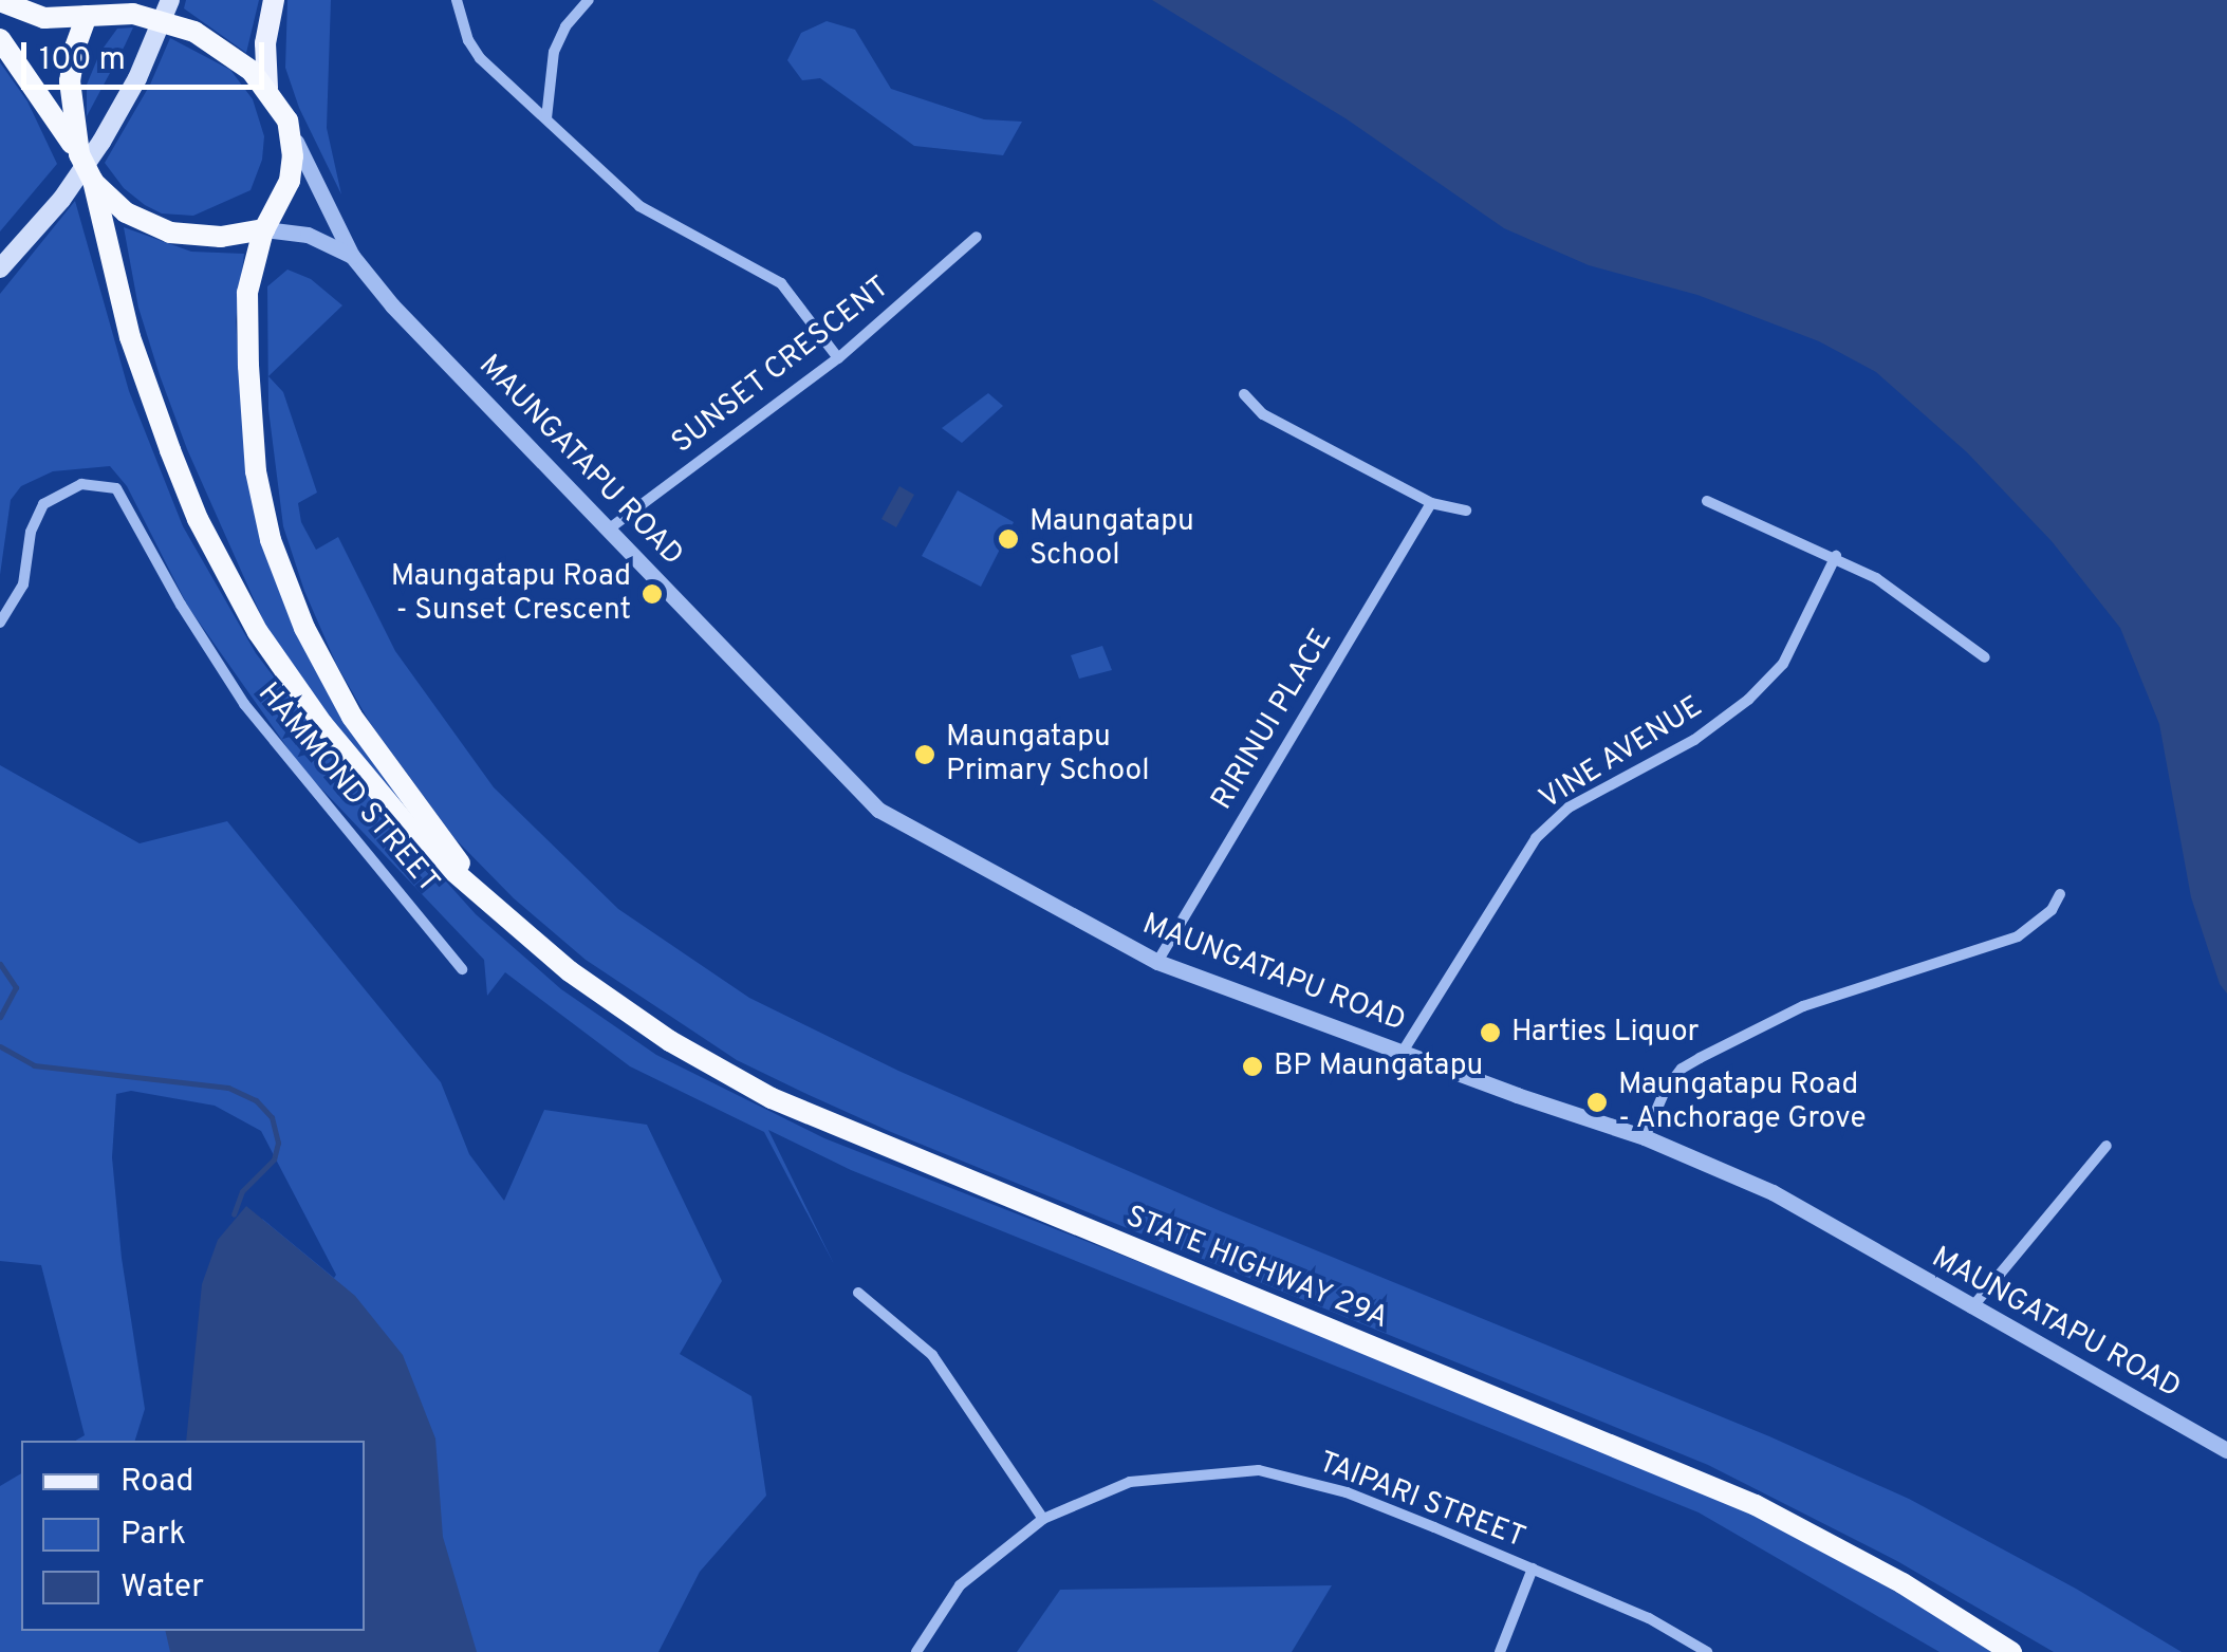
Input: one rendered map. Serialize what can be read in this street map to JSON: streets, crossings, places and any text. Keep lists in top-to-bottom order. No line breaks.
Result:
{"streets":{"highway":["STATE HIGHWAY 29A"],"street":["SUNSET CRESCENT","MAUNGATAPU ROAD","RIRINUI PLACE","VINE AVENUE","HAMMOND STREET","TAIPARI STREET"]},"crossings":[["SUNSET CRESCENT","MAUNGATAPU ROAD"],["MAUNGATAPU ROAD","RIRINUI PLACE"],["MAUNGATAPU ROAD","VINE AVENUE"],["MAUNGATAPU ROAD","STATE HIGHWAY 29A"]],"places":["Maungatapu School","Maungatapu Road - Sunset Crescent","Maungatapu Primary School","Harties Liquor","BP Maungatapu","Maungatapu Road - Anchorage Grove"],"legend":["Road","Park","Water"],"scale_bar":"100 m"}
